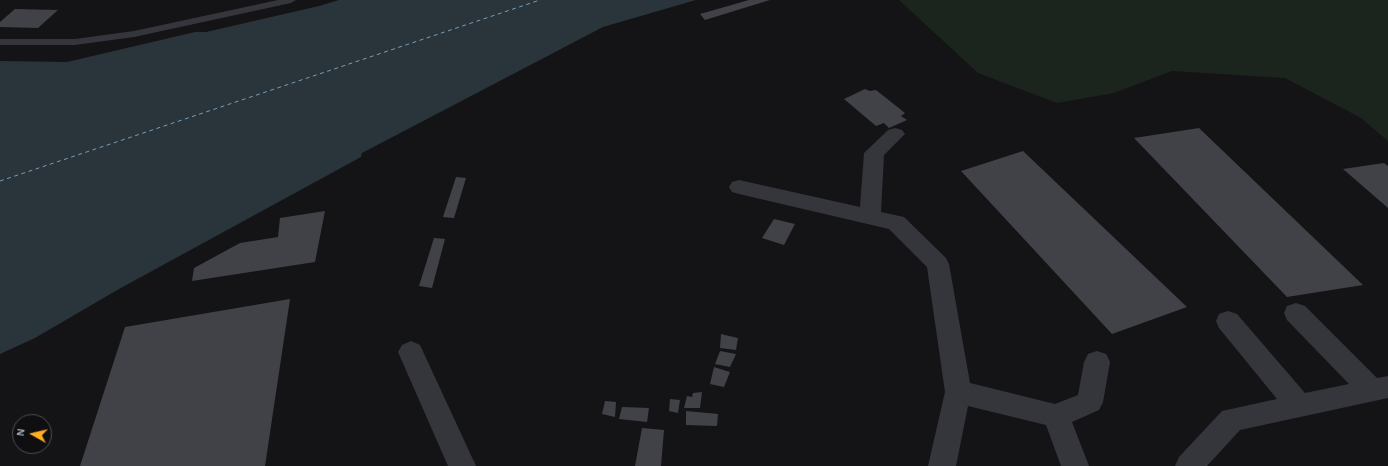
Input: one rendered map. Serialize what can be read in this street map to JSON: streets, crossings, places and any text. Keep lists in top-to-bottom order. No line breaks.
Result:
{"north":"left"}
